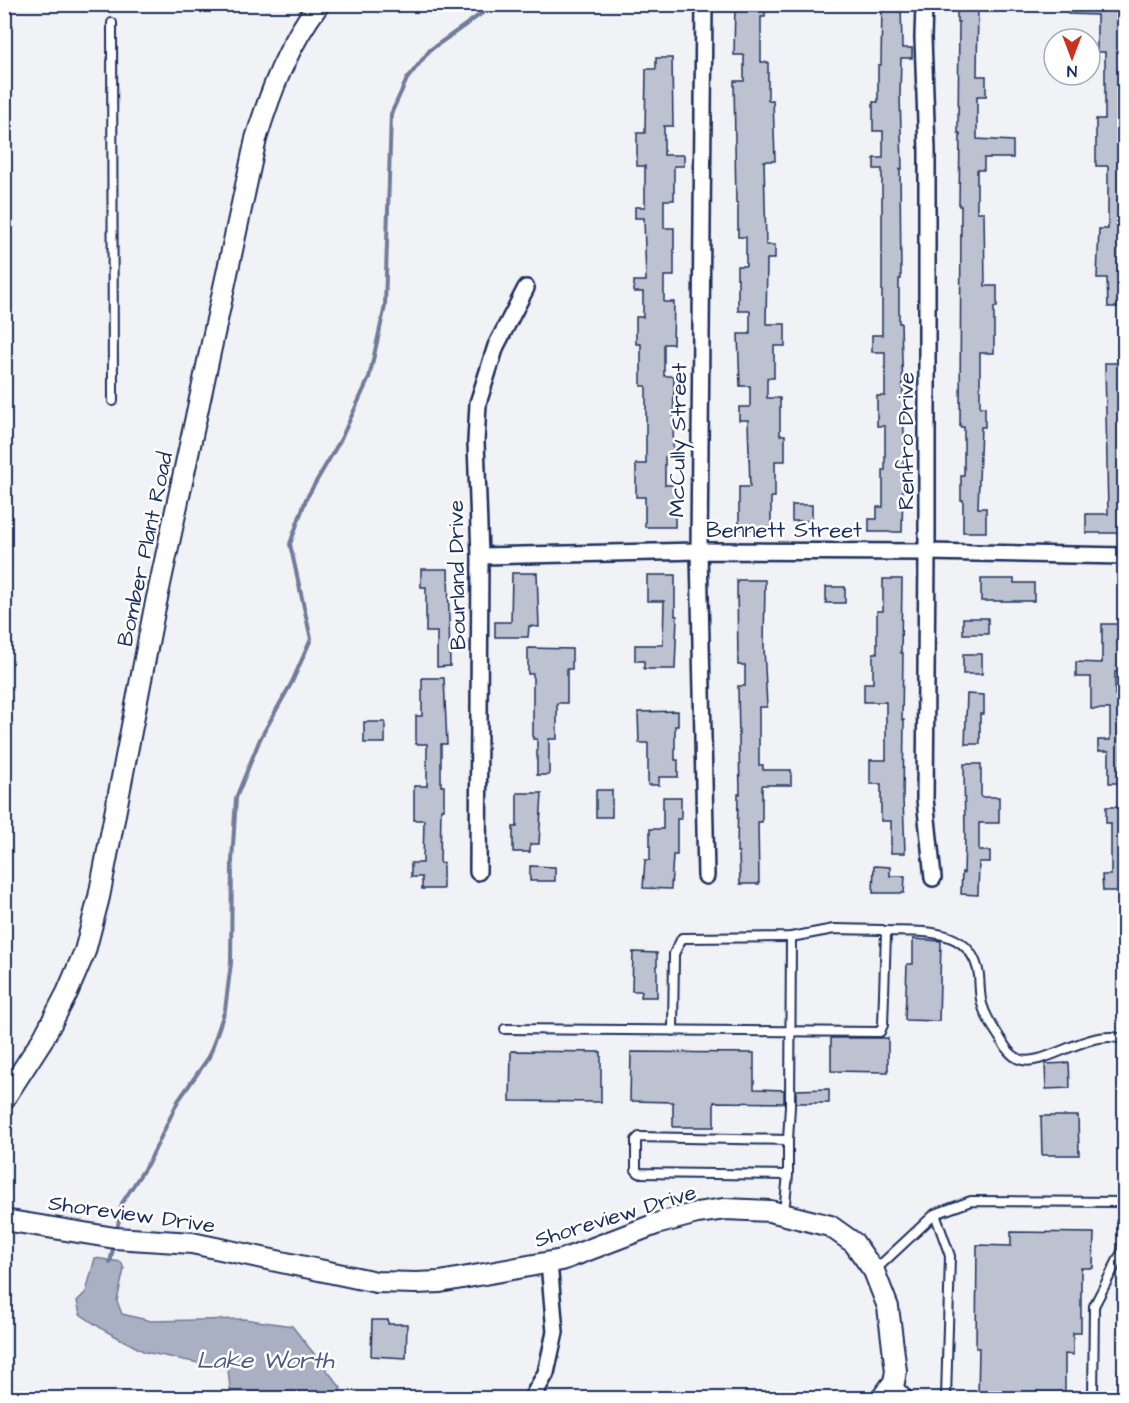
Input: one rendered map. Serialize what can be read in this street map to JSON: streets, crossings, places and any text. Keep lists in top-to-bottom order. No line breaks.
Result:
{"streets":{"street":["McCully Street","Renfro Drive","Bennett Street","Bomber Plant Road","Bourland Drive","Shoreview Drive"]},"crossings":[["McCully Street","Bennett Street"],["Renfro Drive","Bennett Street"],["Bennett Street","Bourland Drive"]],"water":["Lake Worth"],"north":"bottom"}
